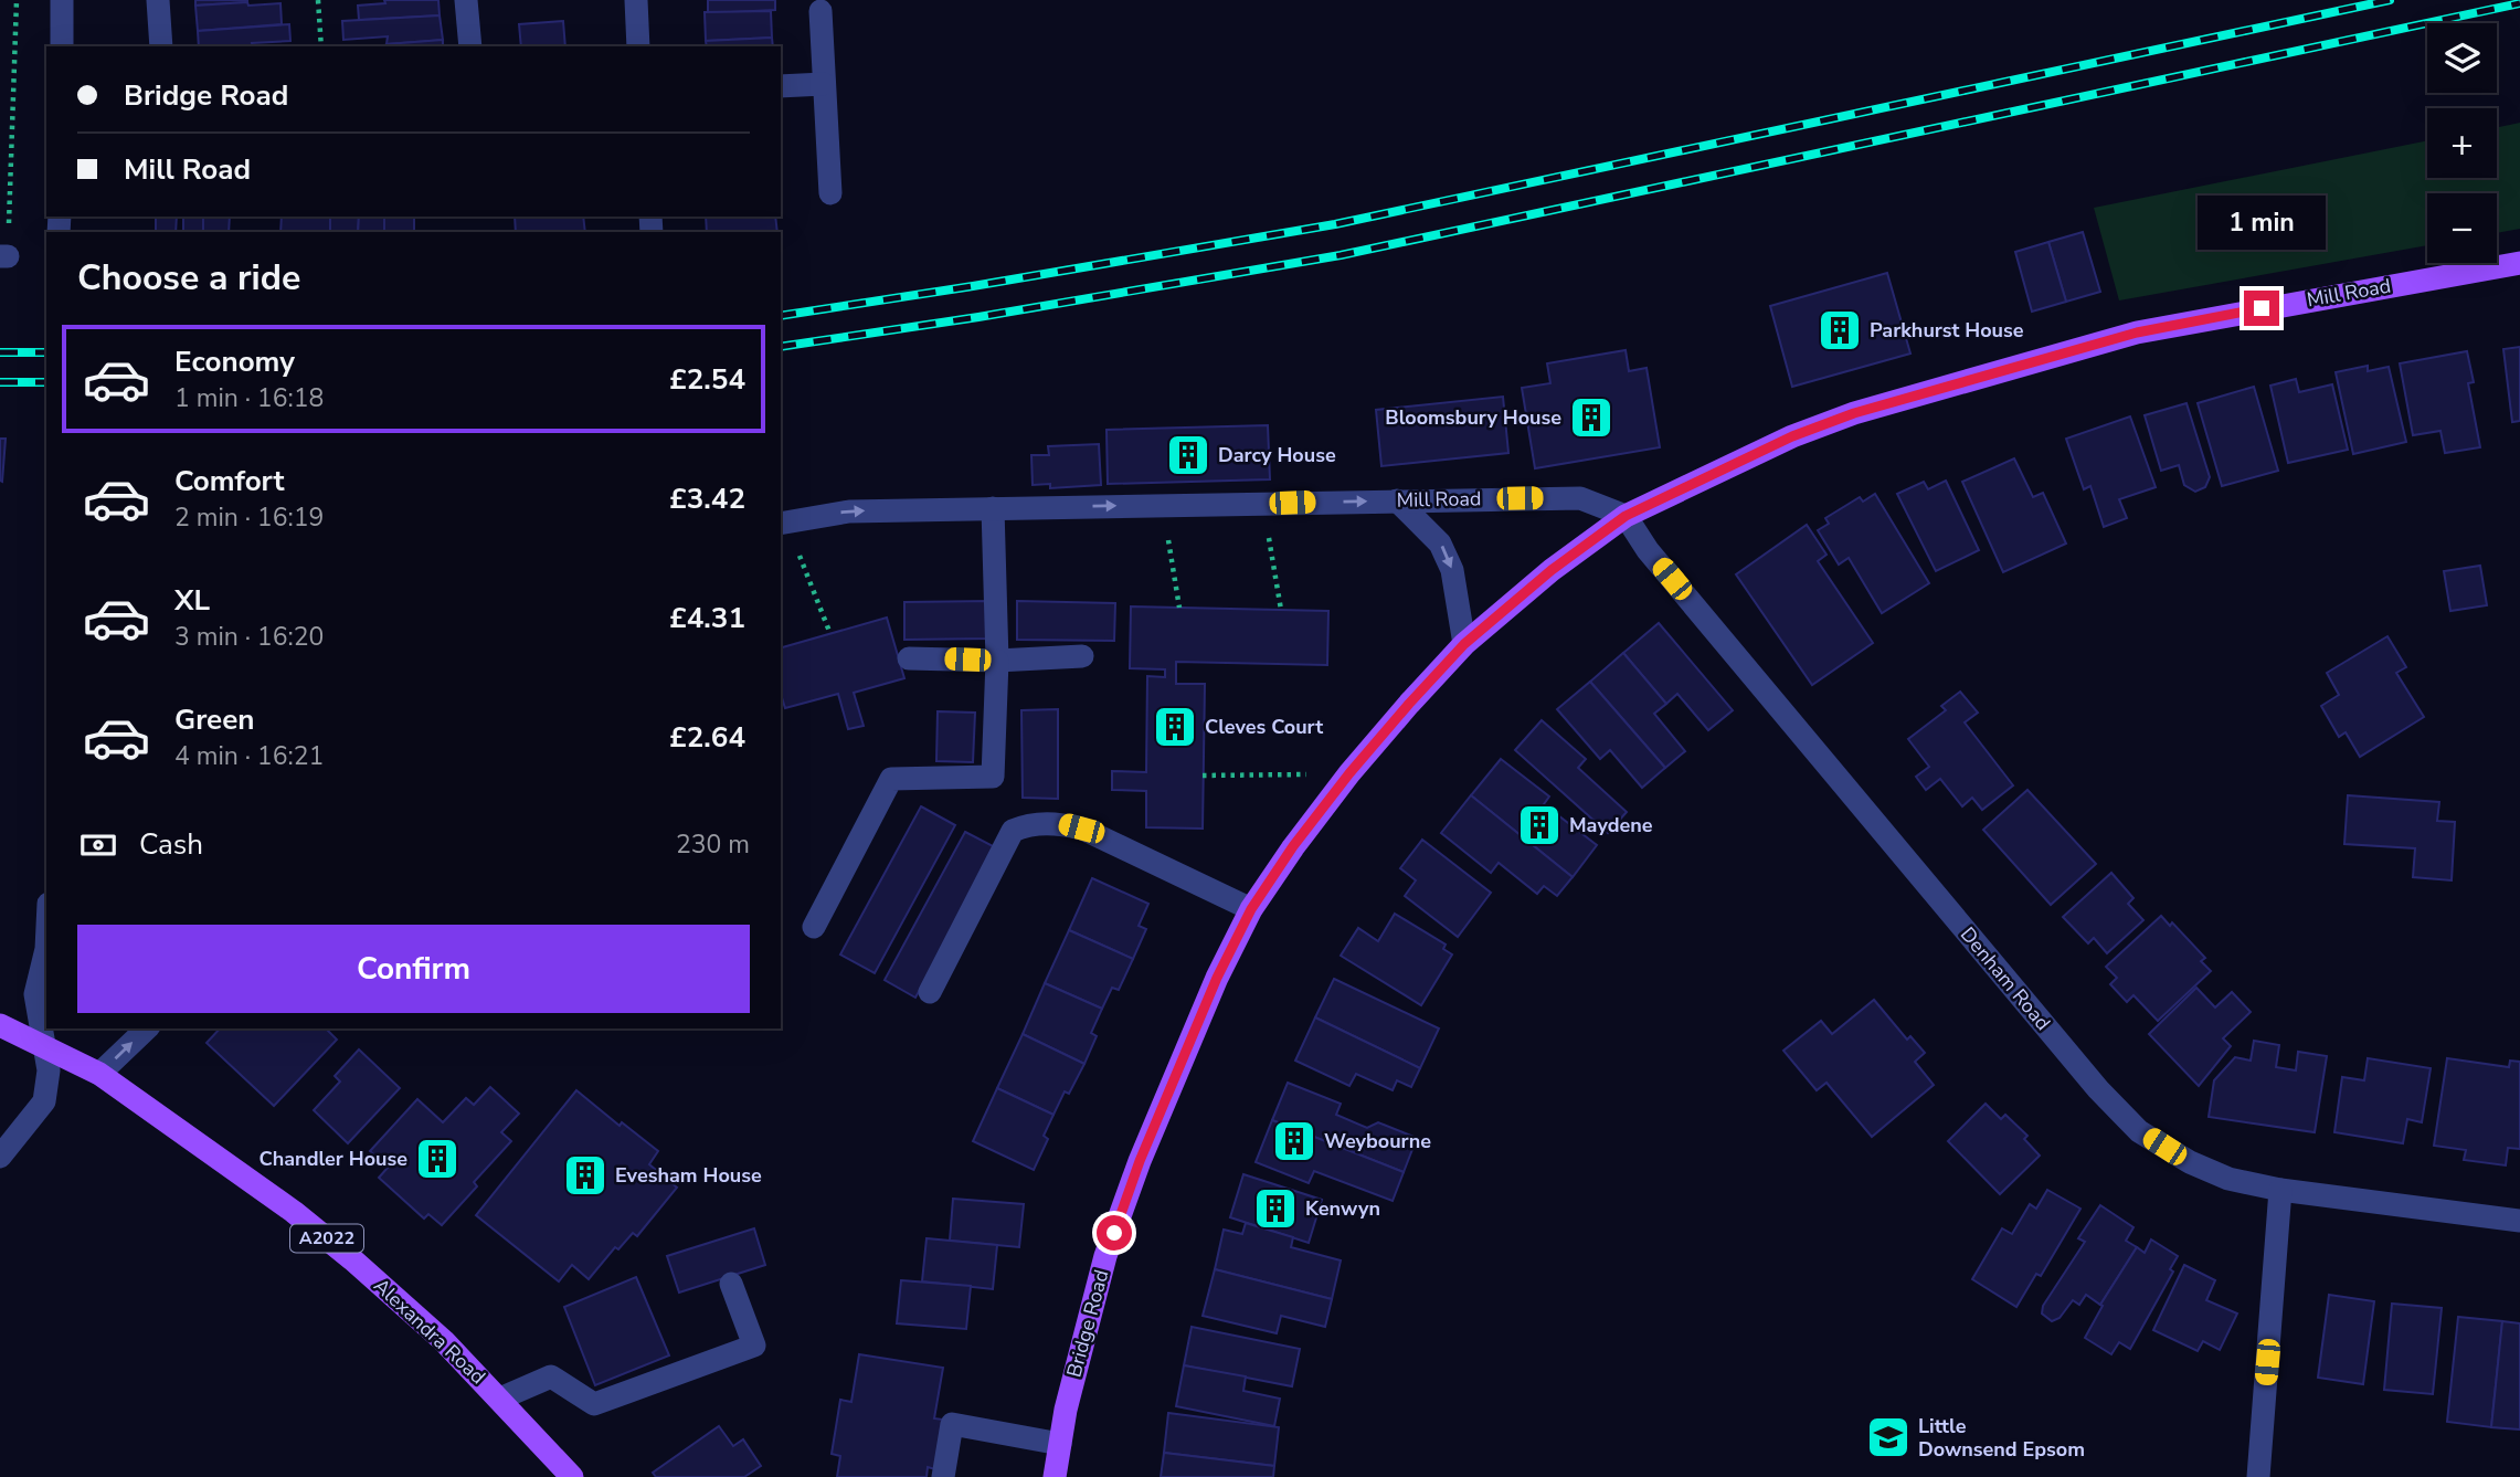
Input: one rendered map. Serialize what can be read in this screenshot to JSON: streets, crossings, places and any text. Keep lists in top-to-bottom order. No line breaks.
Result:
{"streets":{"main road":["Mill Road","A2022","Bridge Road","Alexandra Road"],"street":["Denham Road"]},"crossings":[["Mill Road","Denham Road"],["Mill Road","Bridge Road"],["Denham Road","Bridge Road"],["A2022","Alexandra Road"]],"places":{"building":["Parkhurst House","Bloomsbury House","Darcy House","Cleves Court","Maydene","Weybourne","Chandler House","Evesham House","Kenwyn"],"school or university":["Little Downsend Epsom"]},"page":{"map_buttons":["+","−"],"banner":["Bridge Road","Mill Road"],"bubble":"1 min","heading":"Choose a ride","list":[{"name":"Economy","note":"1 min · 16:18","value":"£2.54"},{"name":"Comfort","note":"2 min · 16:19","value":"£3.42"},{"name":"XL","note":"3 min · 16:20","value":"£4.31"},{"name":"Green","note":"4 min · 16:21","value":"£2.64"}],"pay":["Cash","230 m"],"buttons":"Confirm"}}
